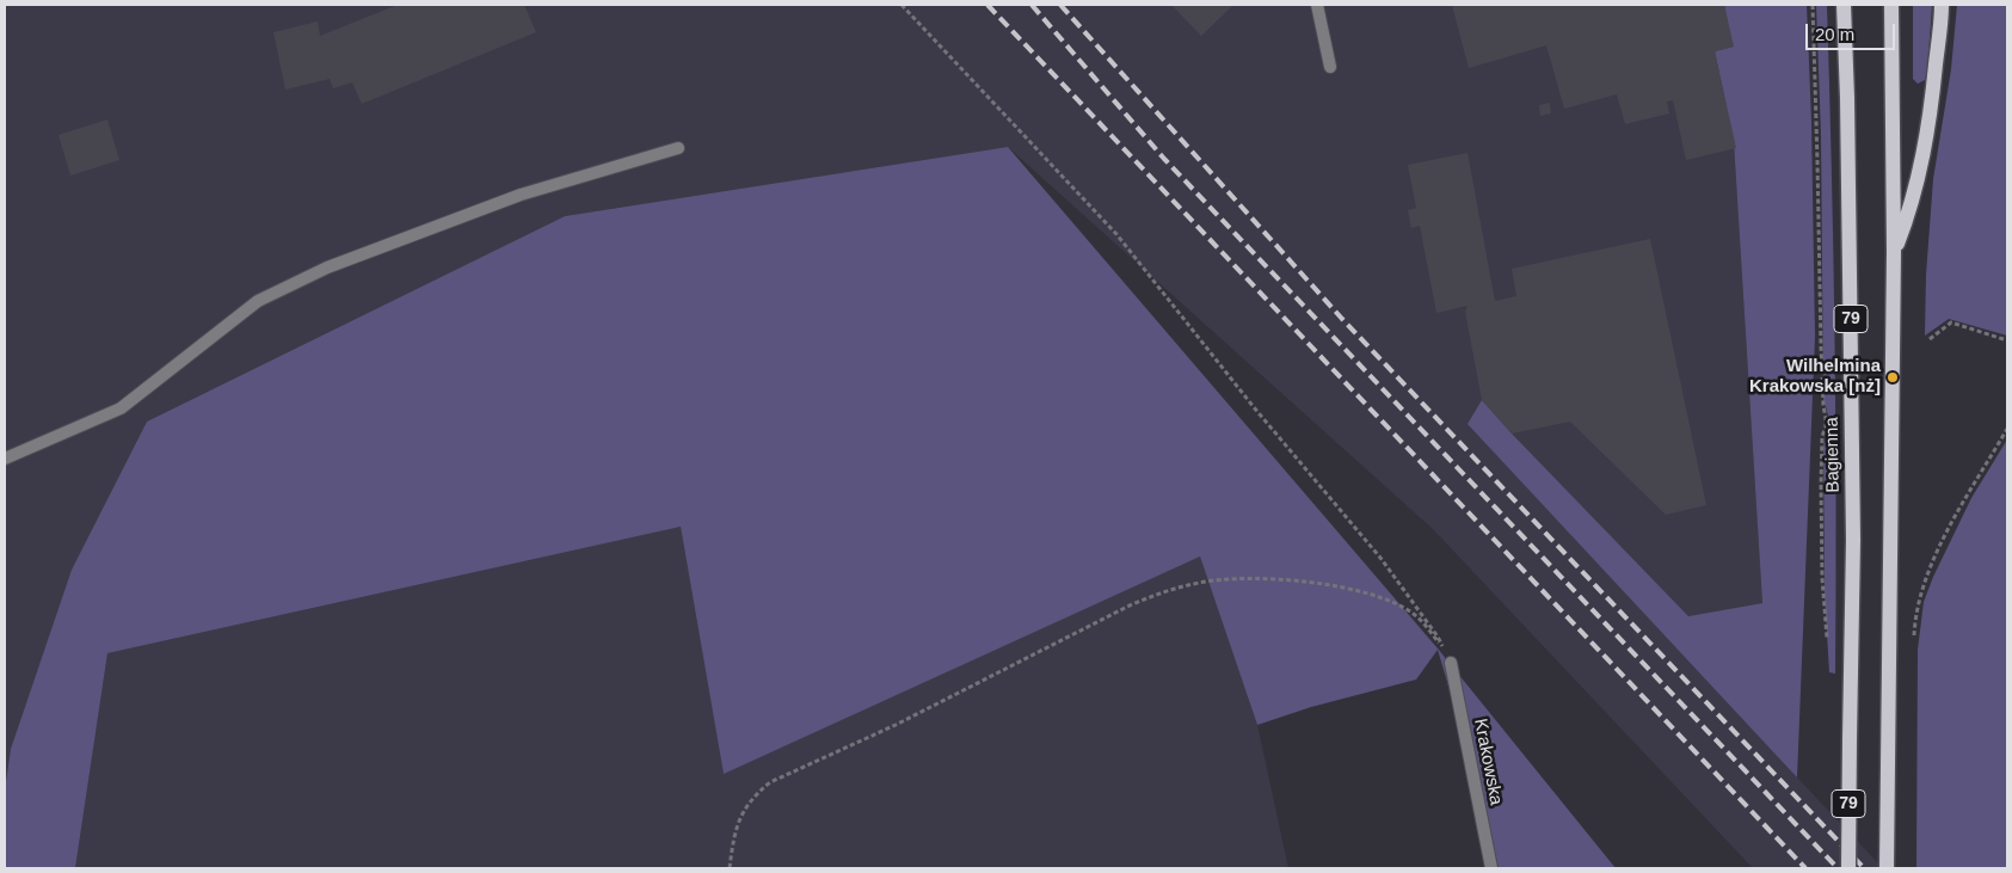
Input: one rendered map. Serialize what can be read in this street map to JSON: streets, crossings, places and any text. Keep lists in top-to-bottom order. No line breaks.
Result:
{"streets":{"main road":["79","Bagienna"],"street":["Krakowska"]},"places":["Wilhelmina Krakowska [nż]"],"scale_bar":"20 m"}
